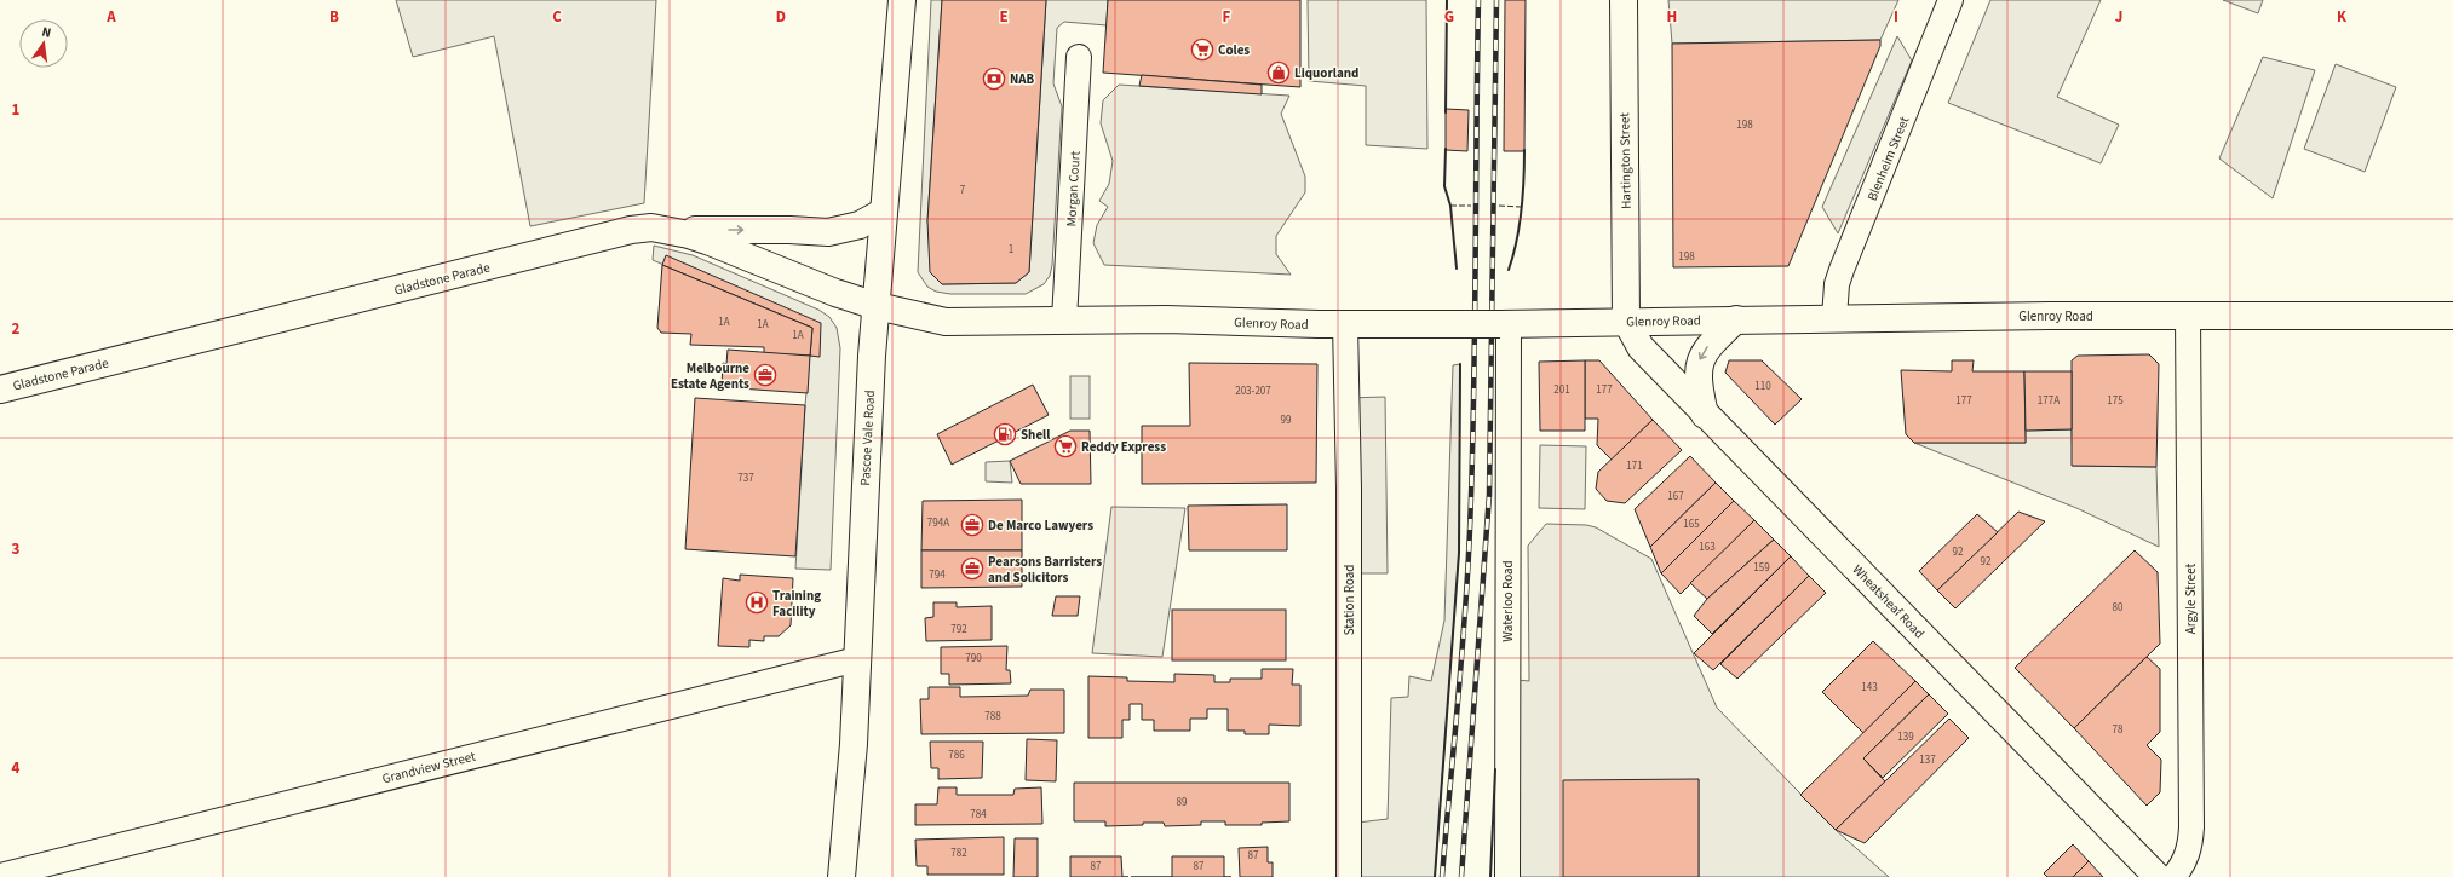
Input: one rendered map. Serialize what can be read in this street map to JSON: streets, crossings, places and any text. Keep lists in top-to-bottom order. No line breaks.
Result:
{"streets":{"main road":["Hartington Street","Gladstone Parade","Glenroy Road","Pascoe Vale Road","Wheatsheaf Road"],"street":["Blenheim Street","Morgan Court","Argyle Street","Station Road","Waterloo Road","Grandview Street"]},"crossings":[["Blenheim Street","Glenroy Road"],["Hartington Street","Glenroy Road"],["Hartington Street","Wheatsheaf Road"],["Morgan Court","Glenroy Road"],["Gladstone Parade","Glenroy Road"],["Gladstone Parade","Pascoe Vale Road"],["Glenroy Road","Pascoe Vale Road"],["Glenroy Road","Argyle Street"],["Glenroy Road","Station Road"],["Glenroy Road","Waterloo Road"],["Glenroy Road","Wheatsheaf Road"],["Pascoe Vale Road","Grandview Street"]],"places":{"supermarket":["Coles","Reddy Express"],"shop":["Liquorland"],"bank":["NAB"],"office":["Melbourne Estate Agents","De Marco Lawyers","Pearsons Barristers and Solicitors"],"fuel station":["Shell"],"hospital":["Training Facility"]},"house_numbers":["198","7","1","198","1A","1A","1A","110","201","177","203-207","177","177A","175","99","171","737","167","794A","165","163","92","92","159","794","80","792","790","143","788","78","139","786","137","89","784","782","87","87","87"],"north":"top","grid":{"columns":["A","B","C","D","E","F","G","H","I","J","K"],"rows":["1","2","3","4"]}}
